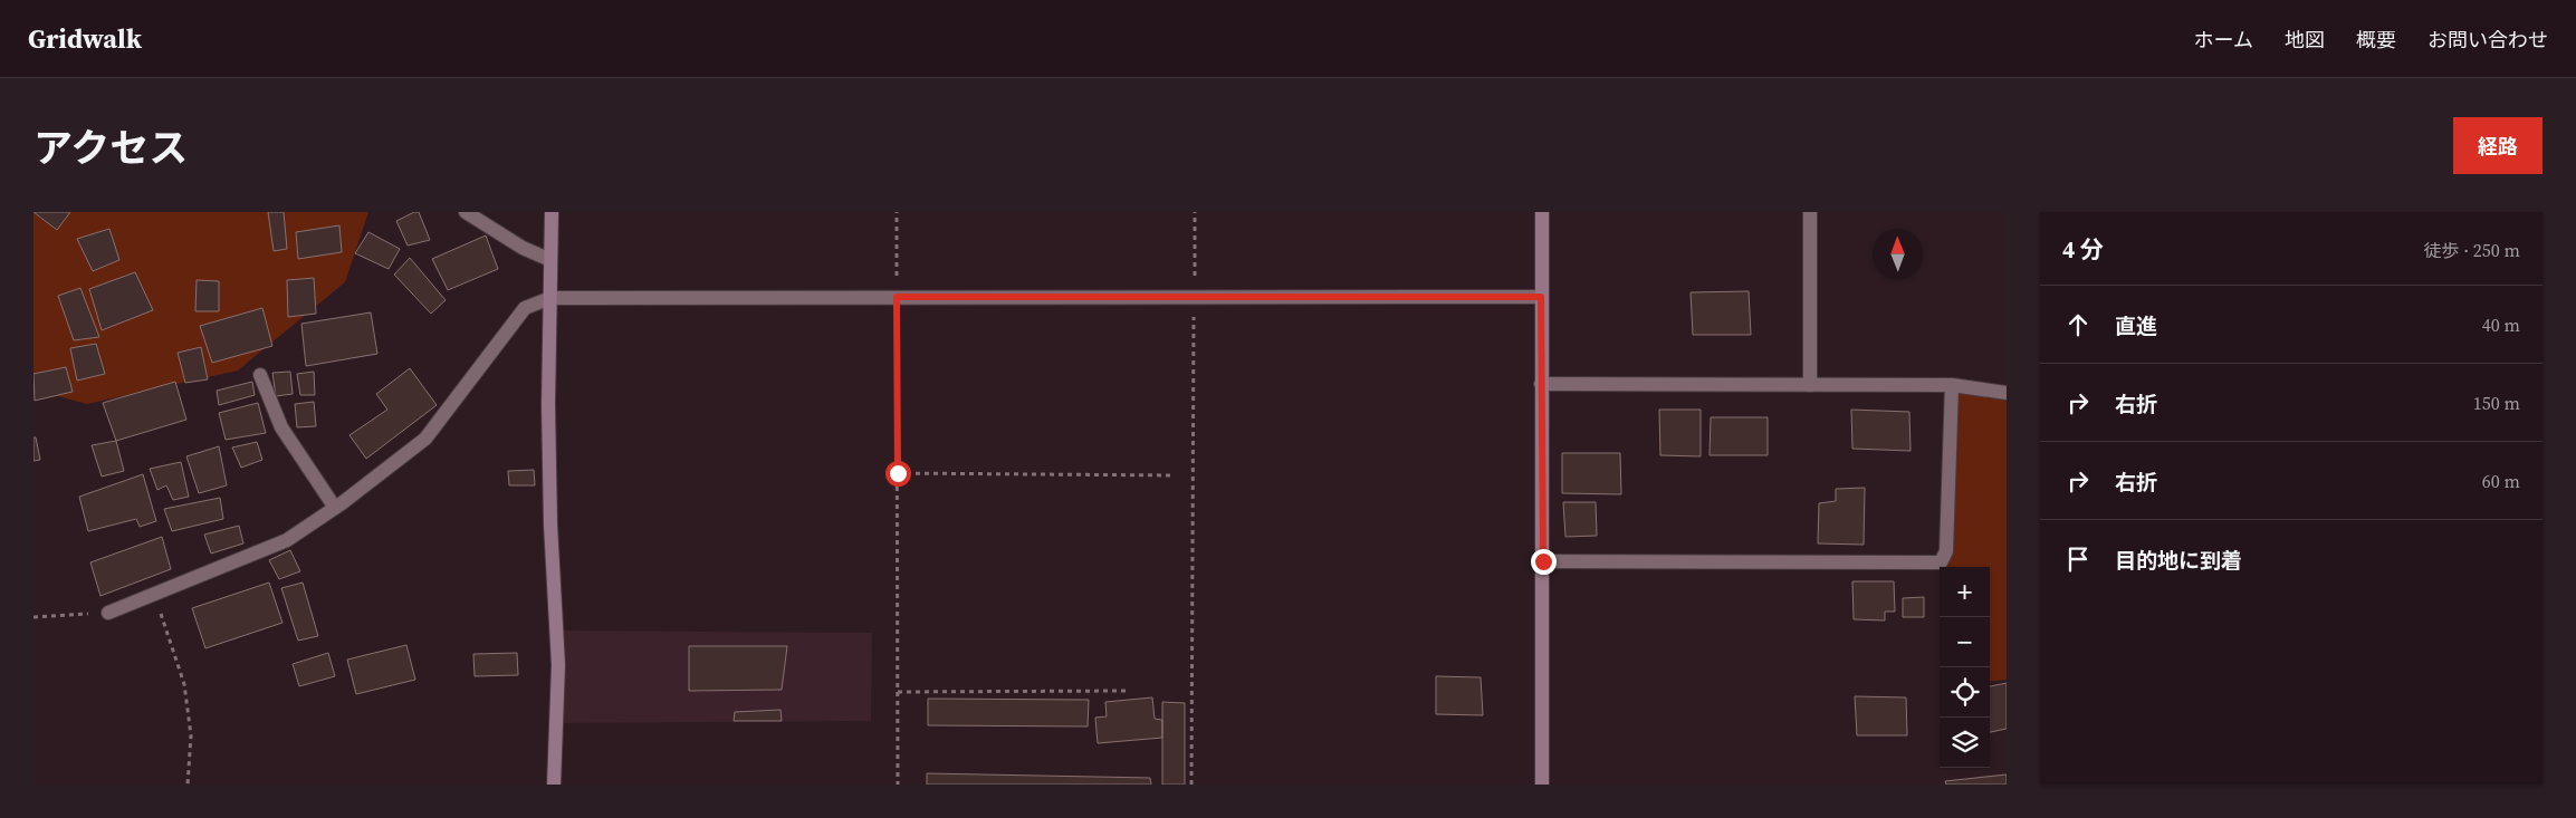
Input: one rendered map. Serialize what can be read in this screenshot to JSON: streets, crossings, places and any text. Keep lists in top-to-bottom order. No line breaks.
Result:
{"north":"top","page":{"header":"Gridwalk","nav":["ホーム","地図","概要","お問い合わせ"],"title":"アクセス","buttons":"経路","heading":["4 分","徒歩 · 250 m"],"list":[["直進","40 m"],["右折","150 m"],["右折","60 m"],"目的地に到着"],"map_buttons":["+","−"]}}
